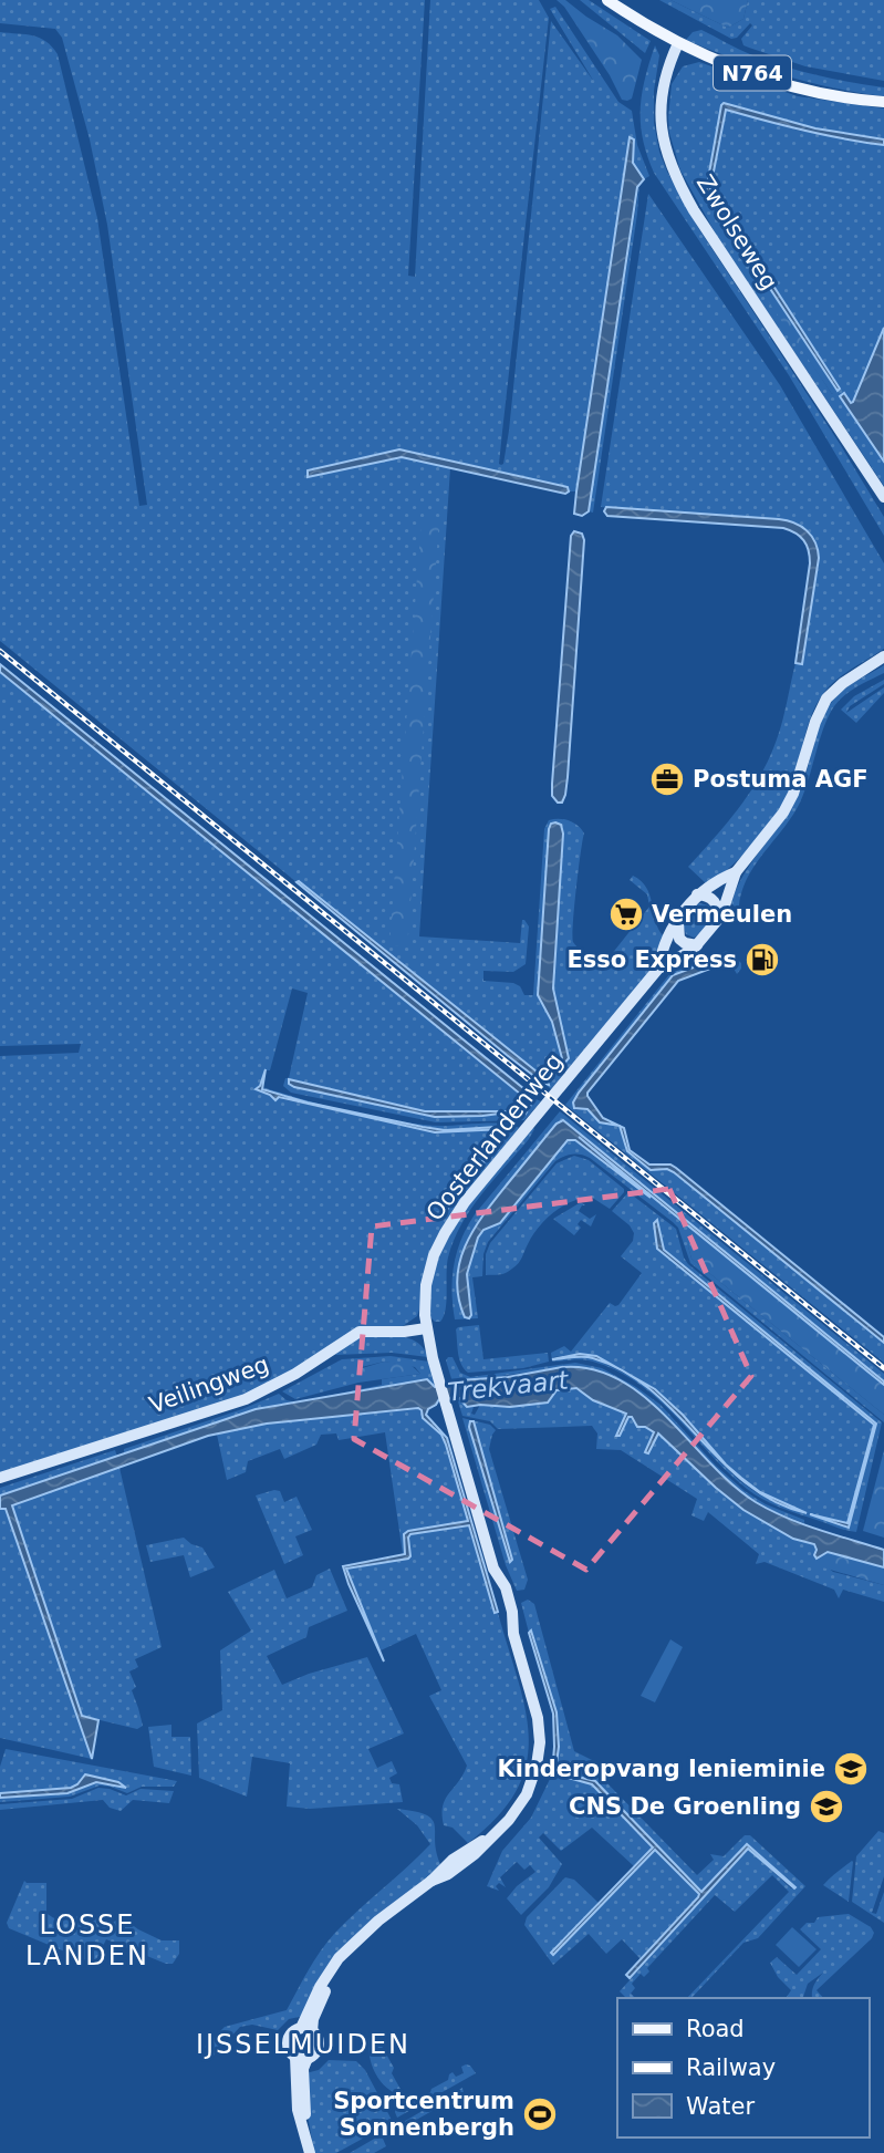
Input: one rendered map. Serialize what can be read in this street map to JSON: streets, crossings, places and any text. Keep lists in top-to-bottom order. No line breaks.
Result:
{"streets":{"main road":["N764"],"street":["Zwolseweg","Oosterlandenweg","Veilingweg"]},"crossings":[["N764","Zwolseweg"],["Oosterlandenweg","Veilingweg"]],"districts":["LOSSE LANDEN","IJSSELMUIDEN"],"water":["Trekvaart"],"places":{"office":["Postuma AGF"],"supermarket":["Vermeulen"],"fuel station":["Esso Express"],"school or university":["Kinderopvang Ienieminie","CNS De Groenling"],"sports":["Sportcentrum Sonnenbergh"]},"legend":["Road","Railway","Water"]}
